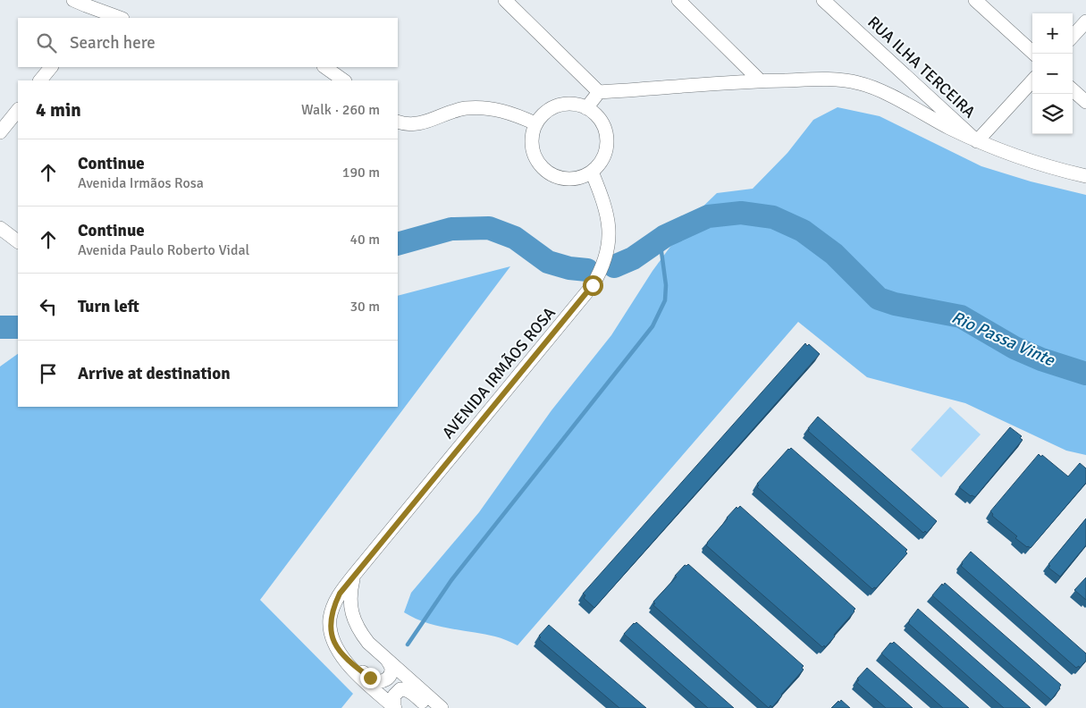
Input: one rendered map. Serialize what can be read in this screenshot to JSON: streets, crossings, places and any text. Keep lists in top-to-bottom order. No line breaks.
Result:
{"streets":{"street":["RUA ILHA TERCEIRA","AVENIDA IRMÃOS ROSA"]},"water":["Rio Passa Vinte"],"page":{"map_buttons":["+","−"],"search":"Search here","heading":["4 min","Walk · 260 m"],"list":[["Continue","Avenida Irmãos Rosa","190 m"],["Continue","Avenida Paulo Roberto Vidal","40 m"],["Turn left","30 m"],"Arrive at destination"]}}
